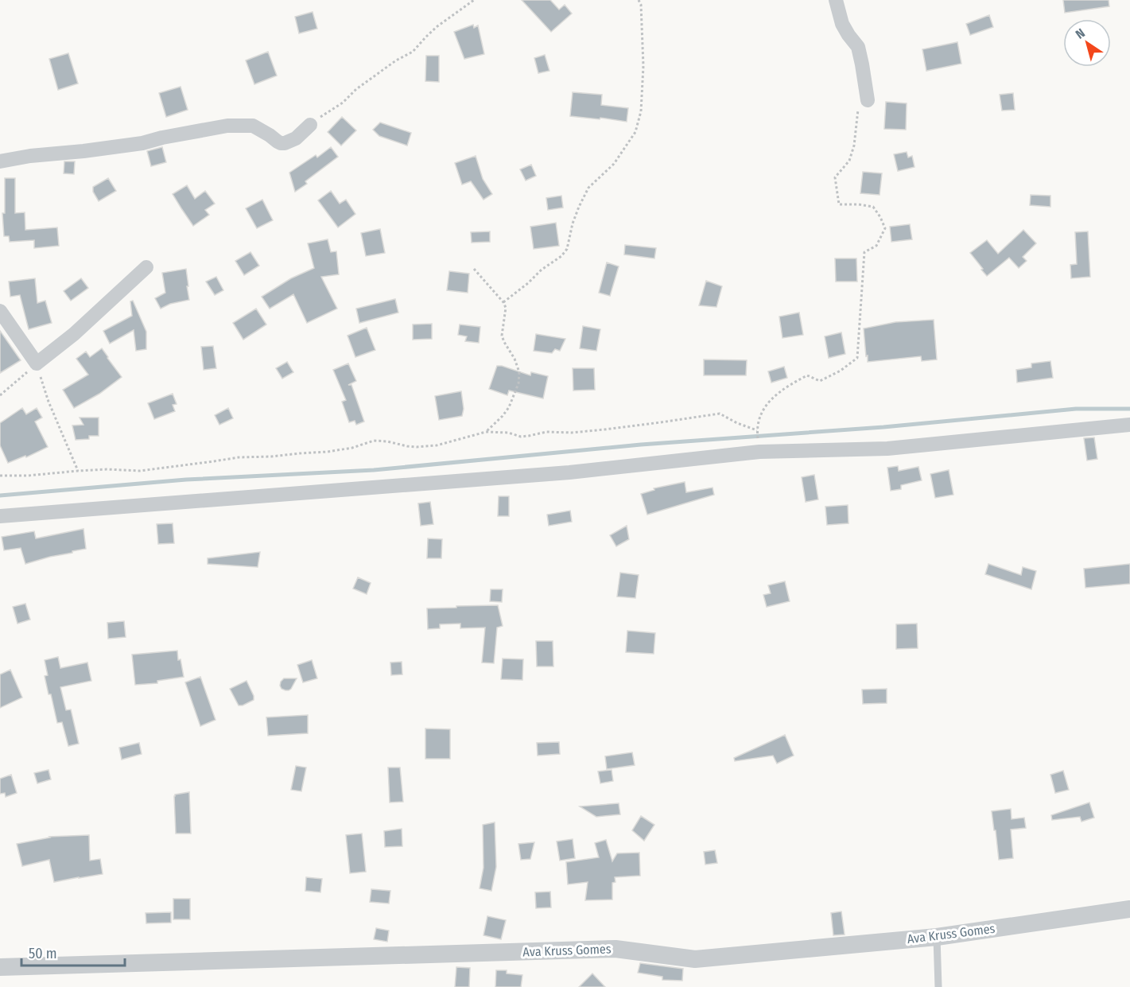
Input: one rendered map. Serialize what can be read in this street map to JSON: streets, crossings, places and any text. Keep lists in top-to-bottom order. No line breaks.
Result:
{"streets":{"street":["Ava Kruss Gomes"]},"scale_bar":"50 m","north":"top left"}
